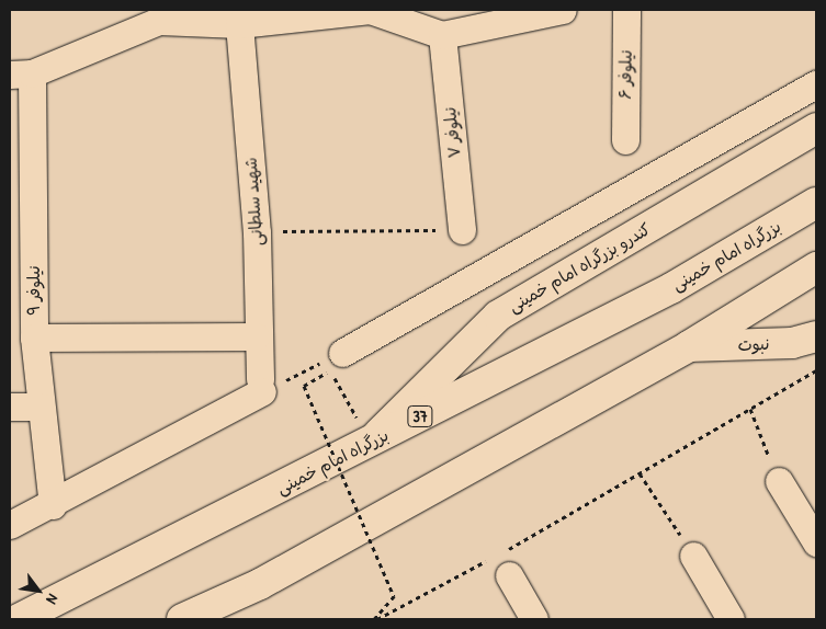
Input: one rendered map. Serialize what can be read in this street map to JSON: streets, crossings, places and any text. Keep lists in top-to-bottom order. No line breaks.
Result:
{"streets":{"main road":["بزرگراه امام خمینی","کندرو بزرگراه امام خمینی","نبوت","37"],"street":["نیلوفر ۶","نیلوفر ۷","شهید سلطانی","نیلوفر ۹"]},"crossings":[["بزرگراه امام خمینی","کندرو بزرگراه امام خمینی"]],"north":"bottom right"}
